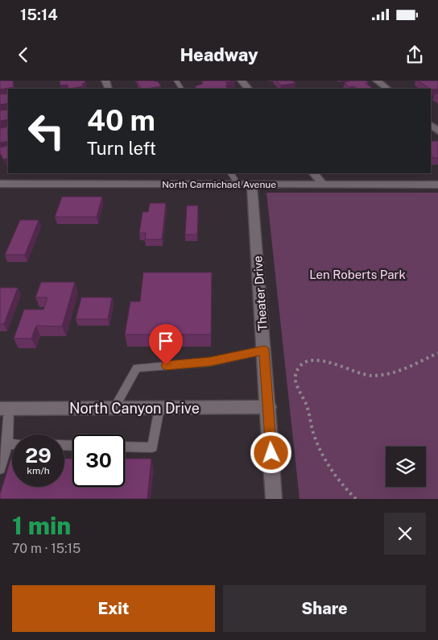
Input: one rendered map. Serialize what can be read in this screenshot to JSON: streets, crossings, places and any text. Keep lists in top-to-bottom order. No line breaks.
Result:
{"streets":{"street":["North Carmichael Avenue","Theater Drive","North Canyon Drive"]},"crossings":[["North Carmichael Avenue","Theater Drive"],["Theater Drive","North Canyon Drive"]],"parks":["Len Roberts Park"],"page":{"status":"15:14","header":"Headway","turn":["40 m","Turn left"],"speed":"29 km/h","limit":"30","heading":["1 min","70 m · 15:15"],"buttons":["Exit","Share"]}}
